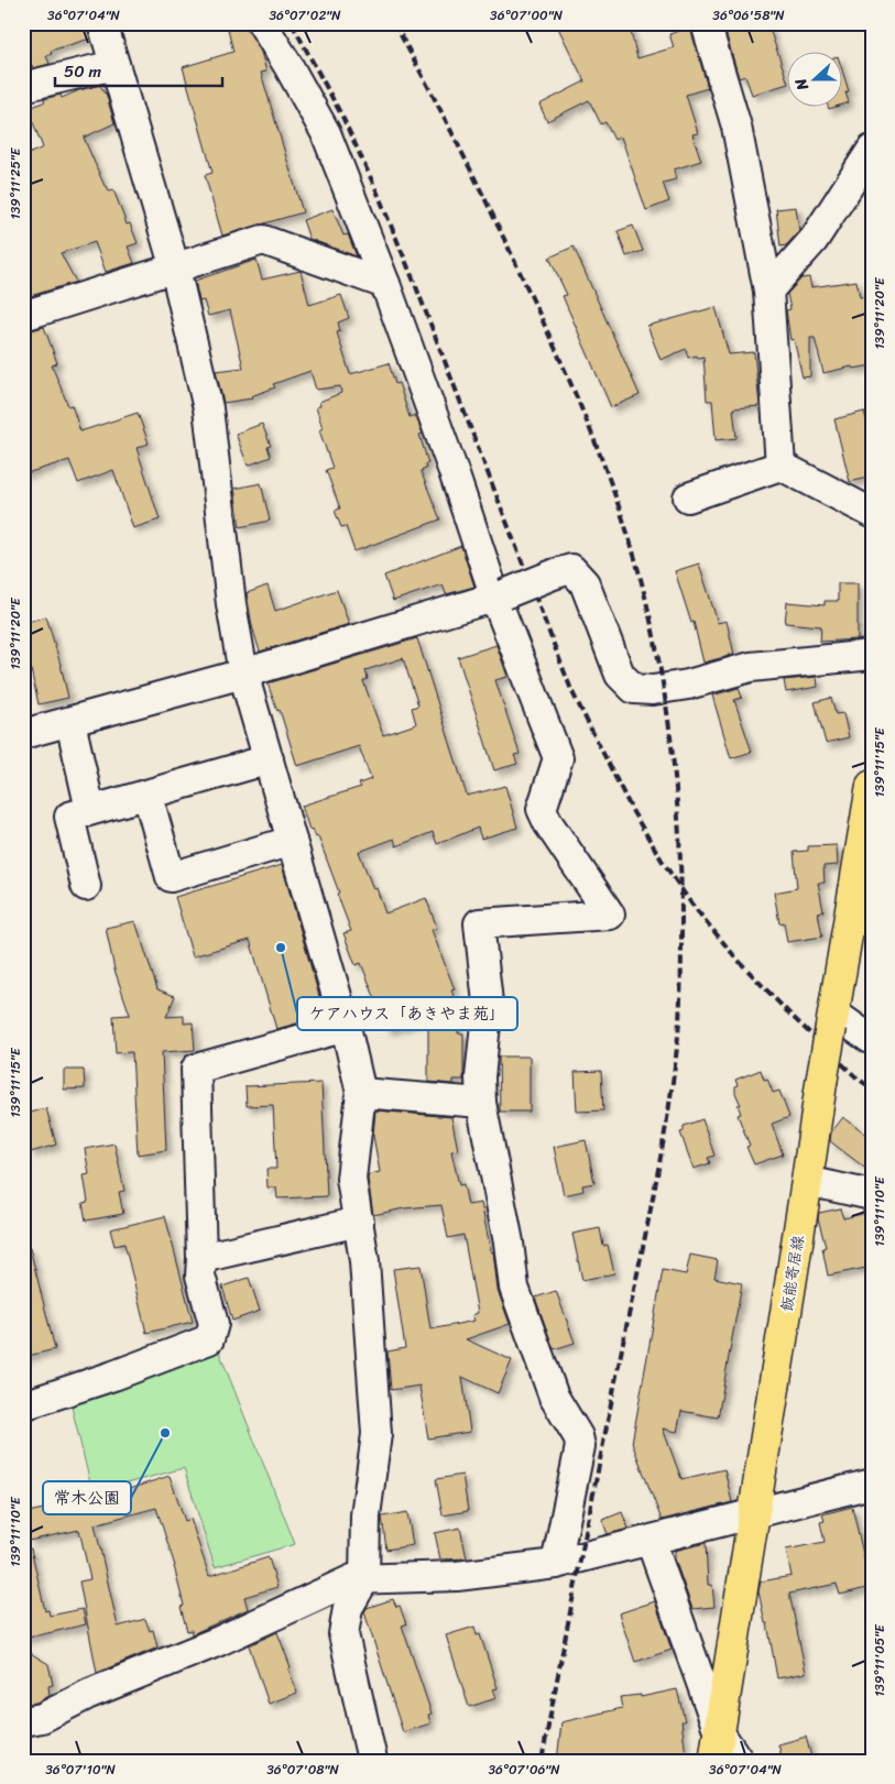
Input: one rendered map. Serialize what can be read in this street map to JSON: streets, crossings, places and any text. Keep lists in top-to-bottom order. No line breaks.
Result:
{"streets":{"main road":["飯能寄居線"]},"places":["ケアハウス「あきやま苑」","常木公園"],"scale_bar":"50 m","north":"left","coordinates":["36°07'04\"N","36°07'02\"N","36°07'00\"N","36°06'58\"N","139°11'25\"E","139°11'20\"E","139°11'15\"E","139°11'10\"E","139°11'05\"E","36°07'10\"N","36°07'08\"N","36°07'06\"N"]}
